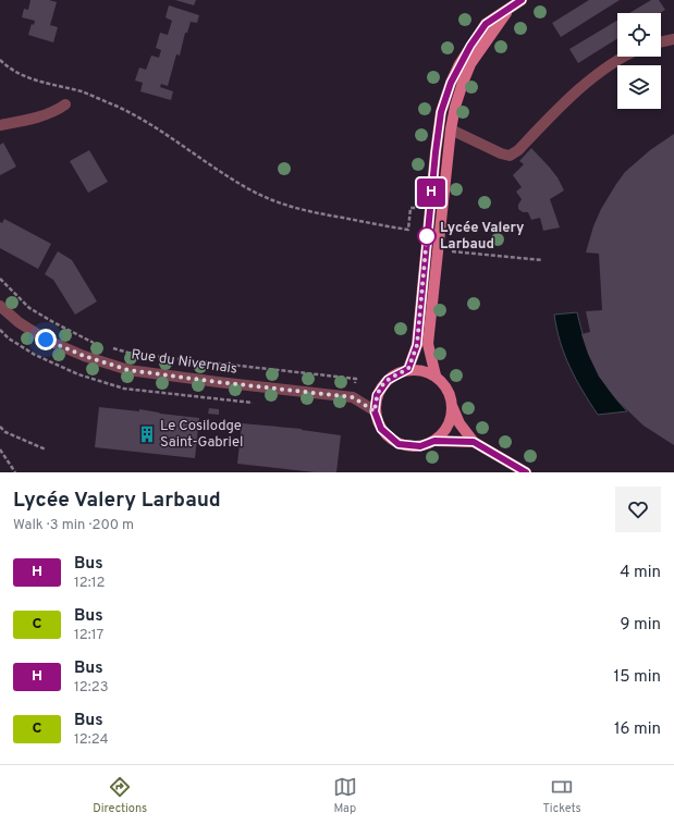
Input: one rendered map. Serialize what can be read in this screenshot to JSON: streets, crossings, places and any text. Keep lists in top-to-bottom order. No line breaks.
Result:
{"streets":{"street":["Rue du Nivernais"]},"places":{"other":["Lycée Valery Larbaud"],"building":["Le Cosilodge Saint-Gabriel"]},"lines":["bus line H"],"page":{"on_map":"H","heading":["Lycée Valery Larbaud","Walk · 3 min · 200 m"],"list":[{"mark":"H","name":"Bus","note":"12:12","value":"4 min"},{"mark":"C","name":"Bus","note":"12:17","value":"9 min"},{"mark":"H","name":"Bus","note":"12:23","value":"15 min"},{"mark":"C","name":"Bus","note":"12:24","value":"16 min"}],"tabs":["Directions","Map","Tickets"]}}
